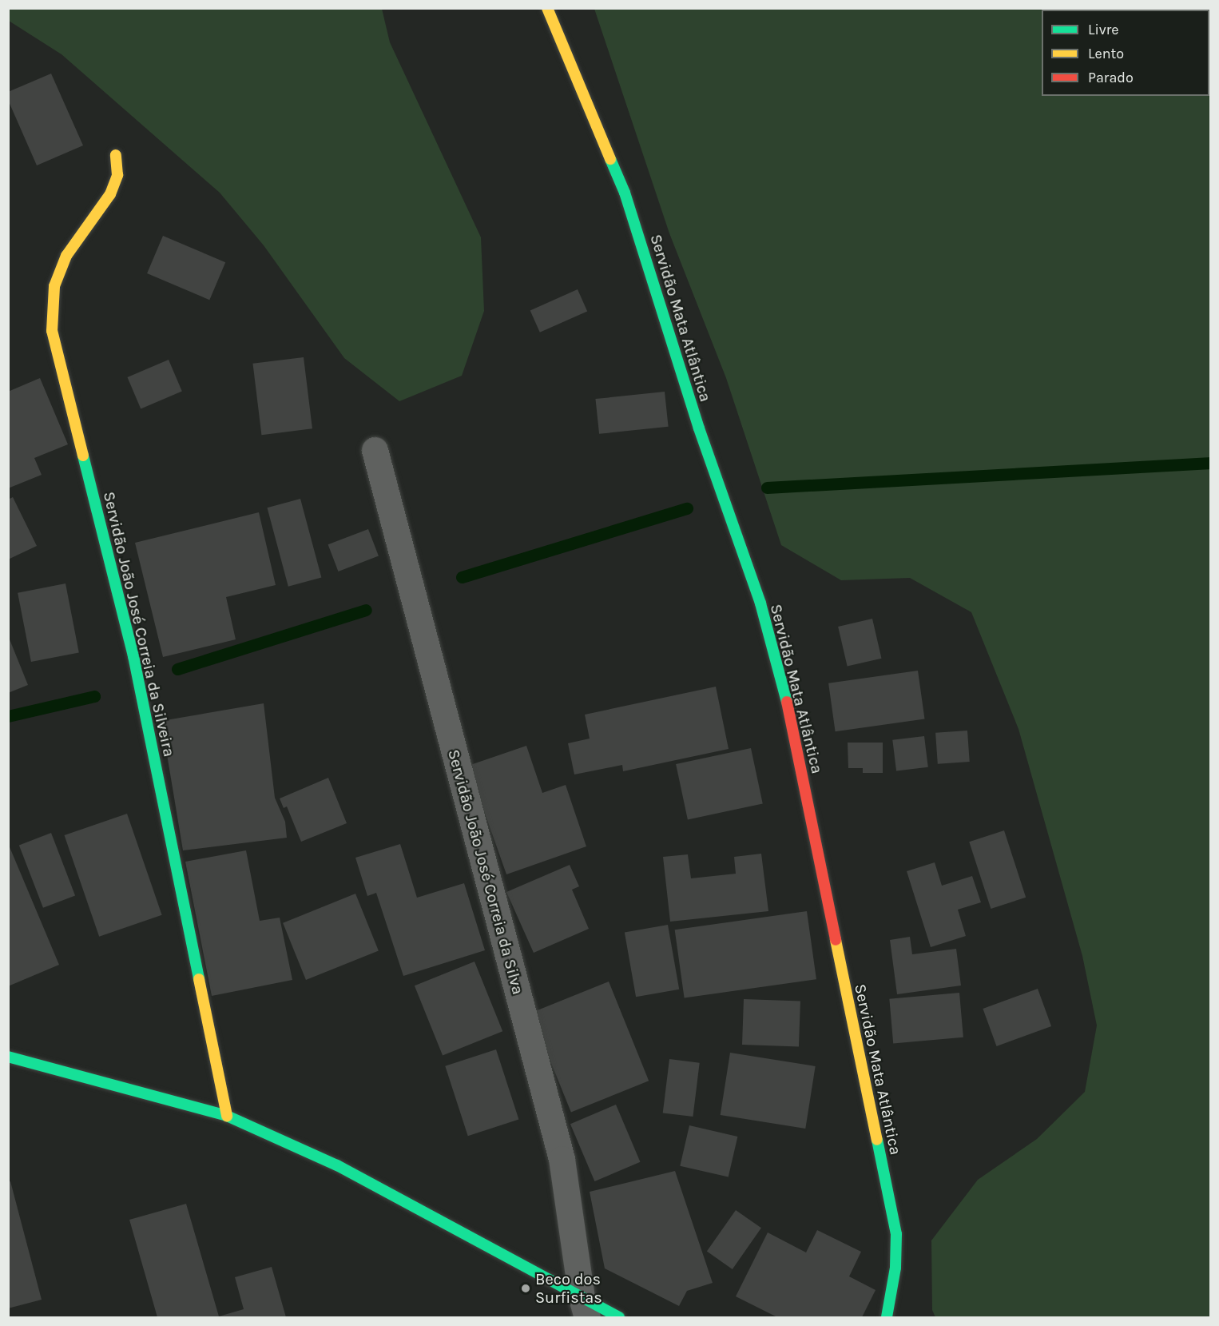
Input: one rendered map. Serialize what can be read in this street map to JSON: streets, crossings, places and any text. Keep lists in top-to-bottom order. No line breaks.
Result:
{"streets":{"street":["Servidão Mata Atlântica","Servidão João José Correia da Silveira","Servidão João José Correia da Silva"]},"places":["Beco dos Surfistas"],"legend":["Livre","Lento","Parado"]}
